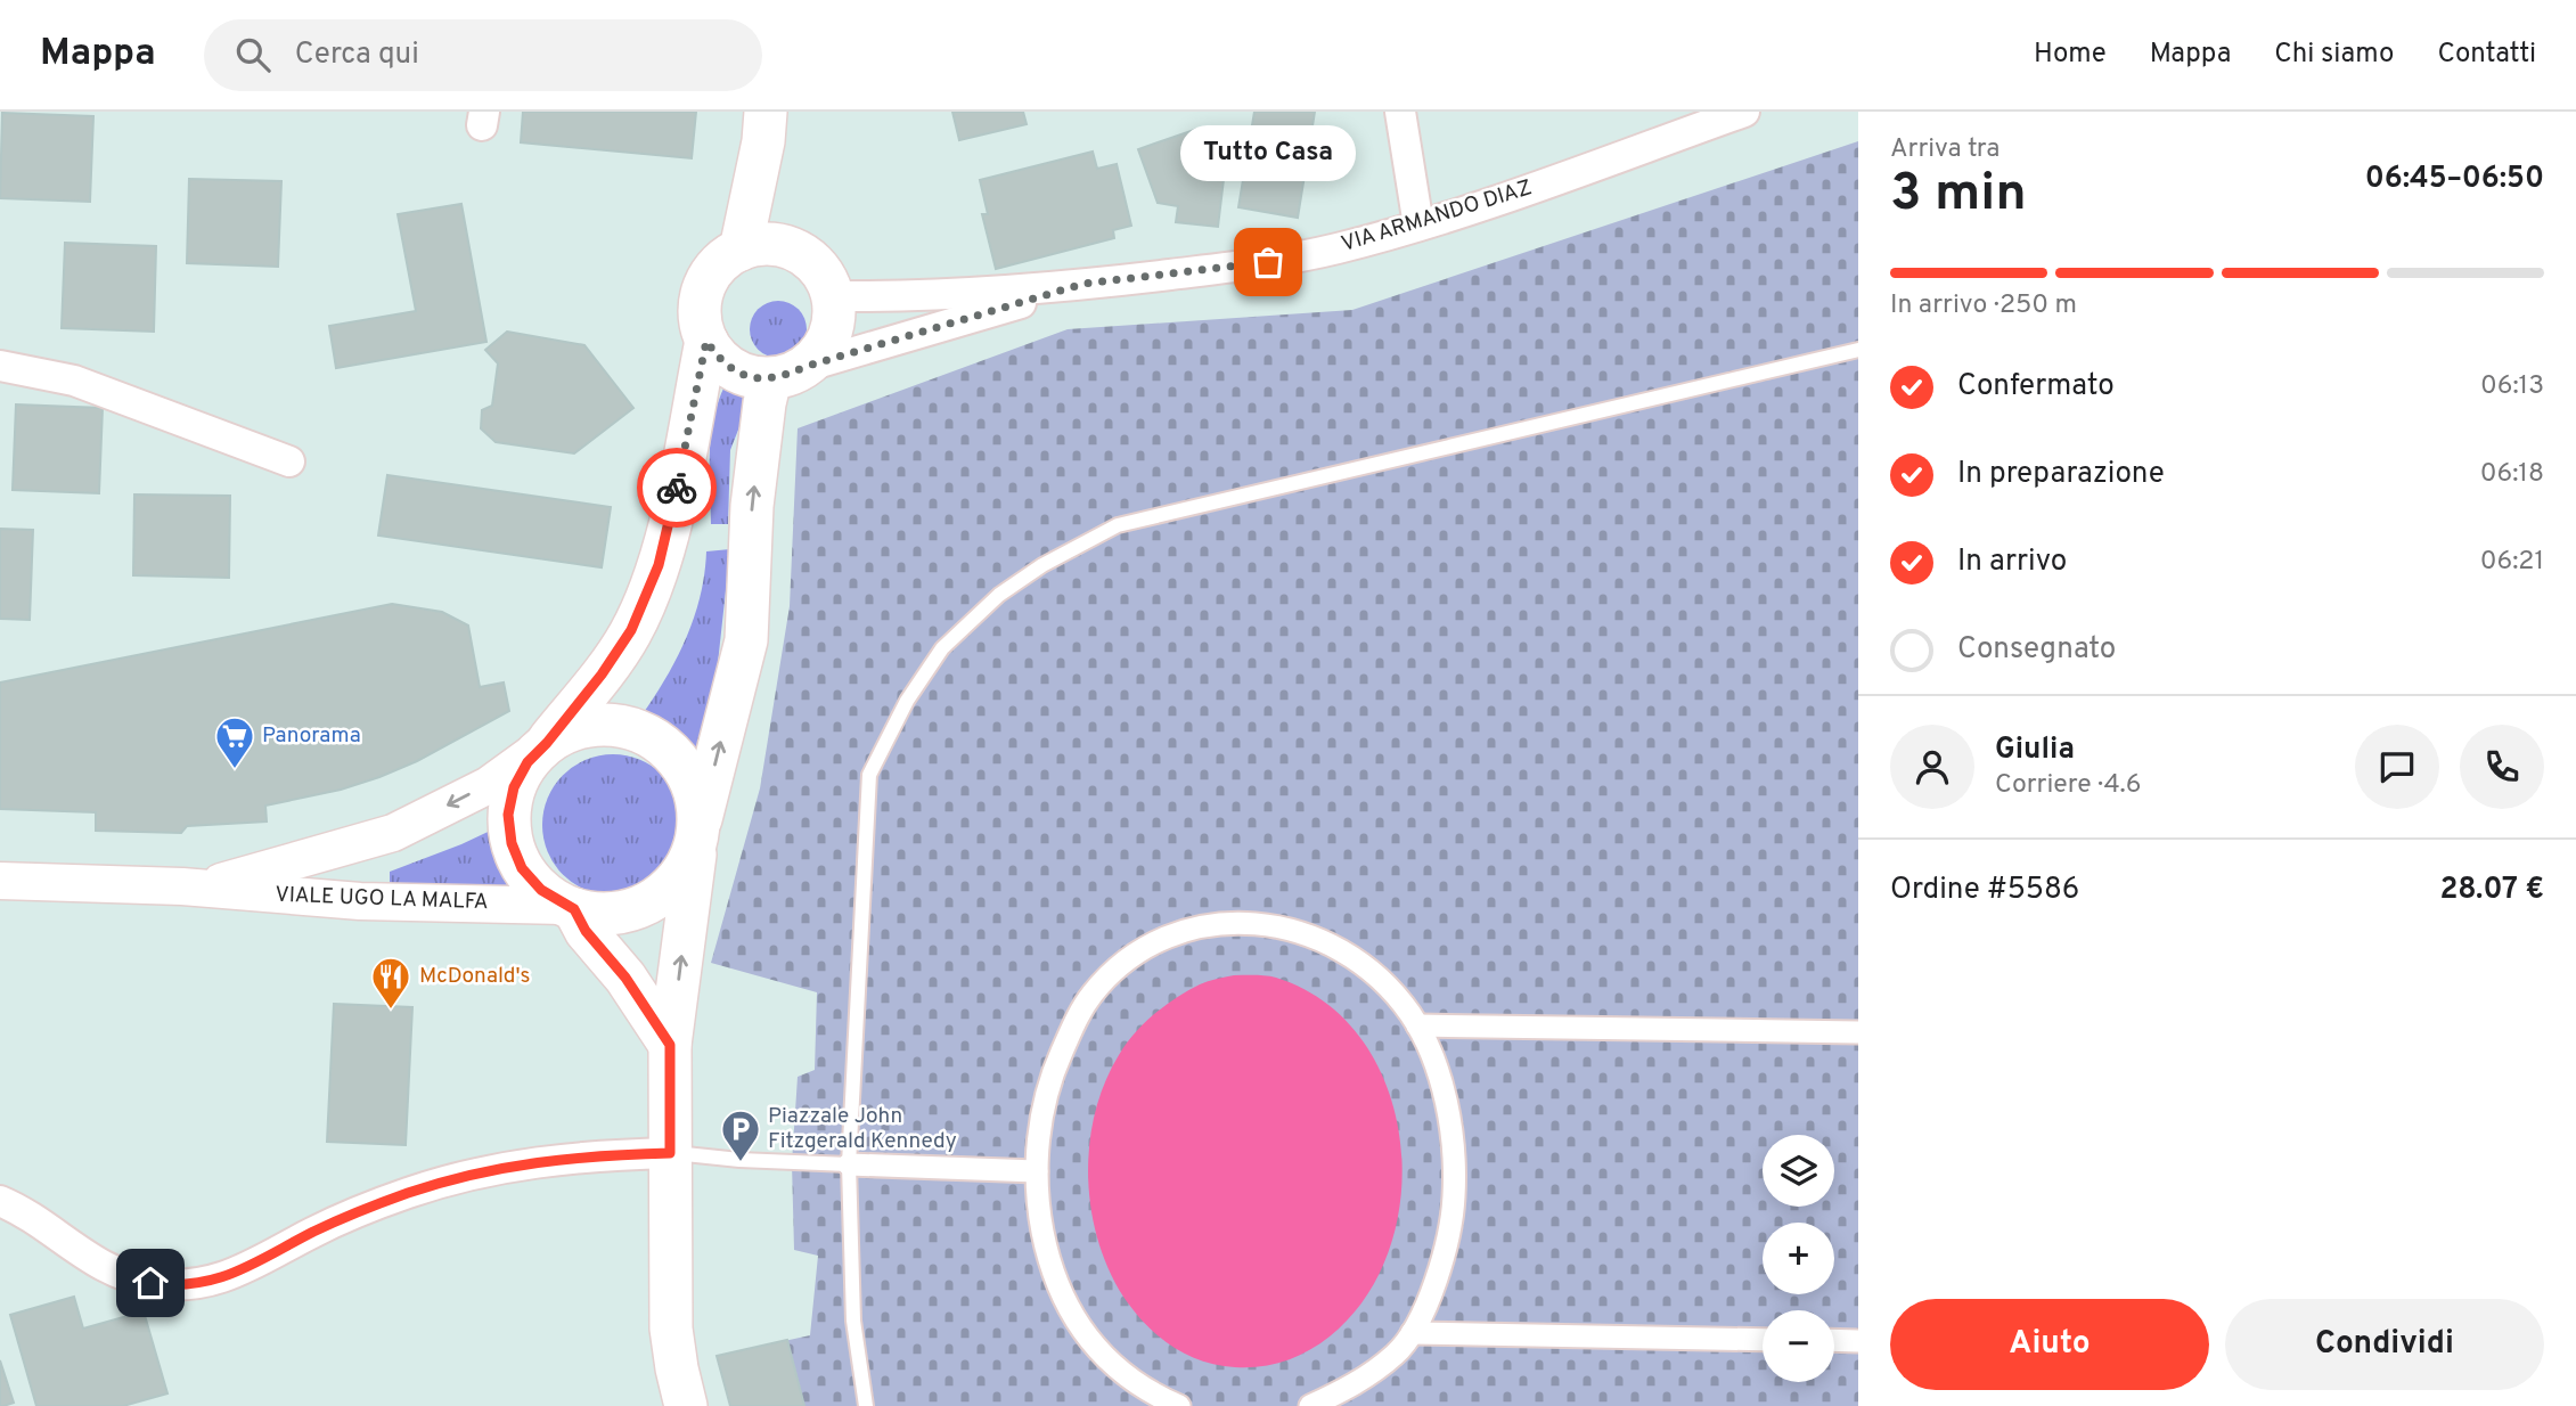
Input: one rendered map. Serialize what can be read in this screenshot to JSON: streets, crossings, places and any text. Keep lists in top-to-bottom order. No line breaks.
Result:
{"streets":{"street":["VIA ARMANDO DIAZ","VIALE UGO LA MALFA"]},"places":{"other":["Tutto Casa"],"supermarket":["Panorama"],"restaurant":["McDonald's"],"parking":["Piazzale John Fitzgerald Kennedy"]},"page":{"header":"Mappa","search":"Cerca qui","nav":["Home","Mappa","Chi siamo","Contatti"],"heading":["3 min","Arriva tra","06:45–06:50"],"panel":["Giulia","Corriere · 4.6","Ordine #5586","28.07 €"],"bubble":"Tutto Casa","bar":"In arrivo · 250 m","list":[["Confermato","06:13"],["In preparazione","06:18"],["In arrivo","06:21"],"Consegnato"],"map_buttons":["+","−"],"buttons":["Aiuto","Condividi"]}}
